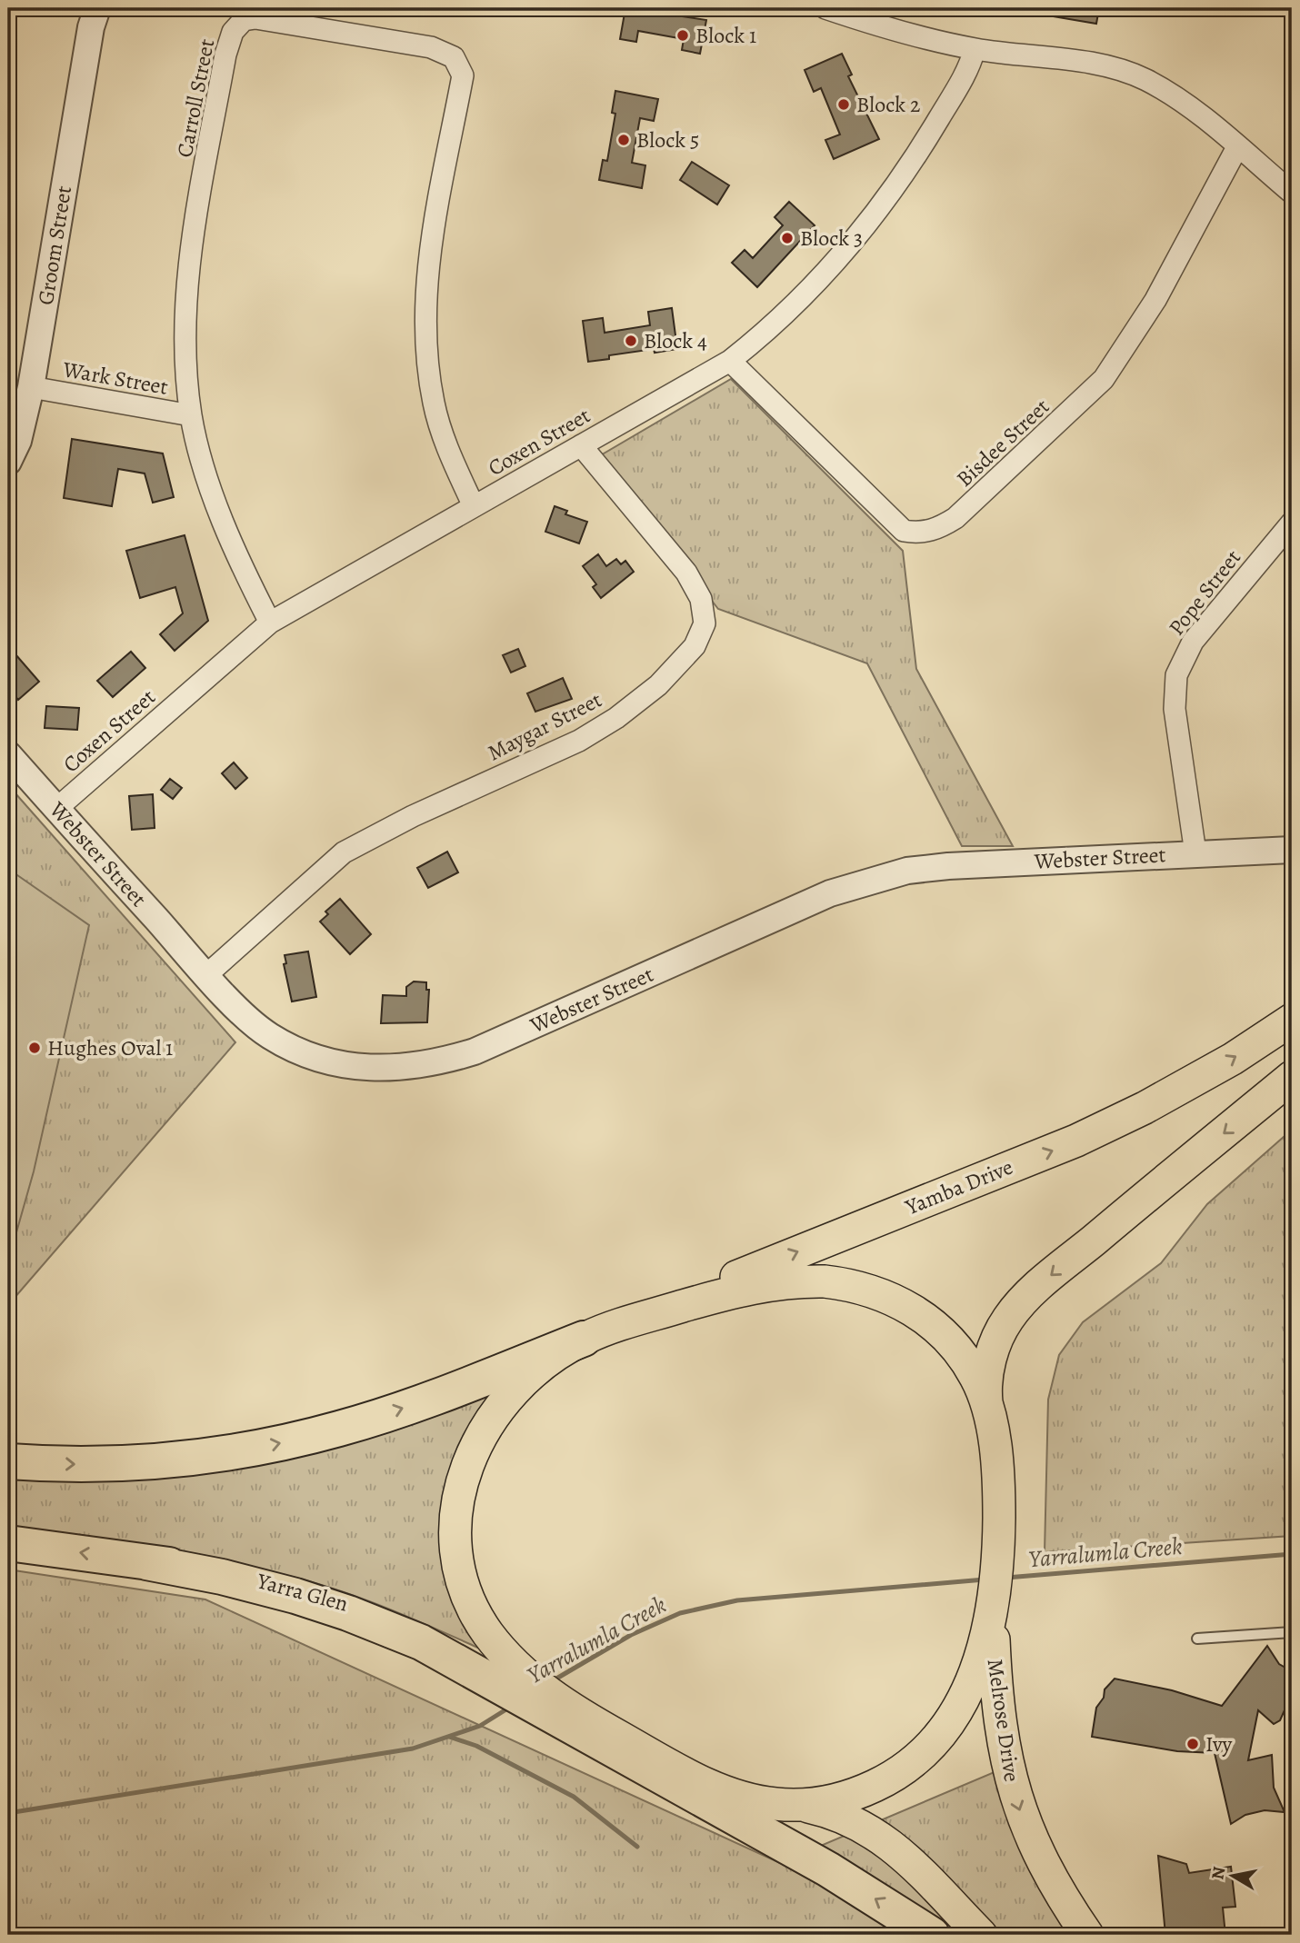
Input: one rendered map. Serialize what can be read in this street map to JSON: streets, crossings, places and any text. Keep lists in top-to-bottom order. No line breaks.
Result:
{"streets":{"highway":["Yarra Glen"],"main road":["Yamba Drive","Melrose Drive"],"street":["Carroll Street","Groom Street","Wark Street","Coxen Street","Bisdee Street","Pope Street","Maygar Street","Webster Street"]},"crossings":[["Carroll Street","Wark Street"],["Carroll Street","Coxen Street"],["Groom Street","Wark Street"],["Coxen Street","Bisdee Street"],["Coxen Street","Maygar Street"],["Coxen Street","Webster Street"],["Pope Street","Webster Street"],["Maygar Street","Webster Street"]],"one_way":["Yamba Drive","Yarra Glen","Melrose Drive"],"water":["Yarralumla Creek"],"places":["Block 1","Block 2","Block 5","Block 3","Block 4","Hughes Oval 1","Ivy"],"north":"left"}
